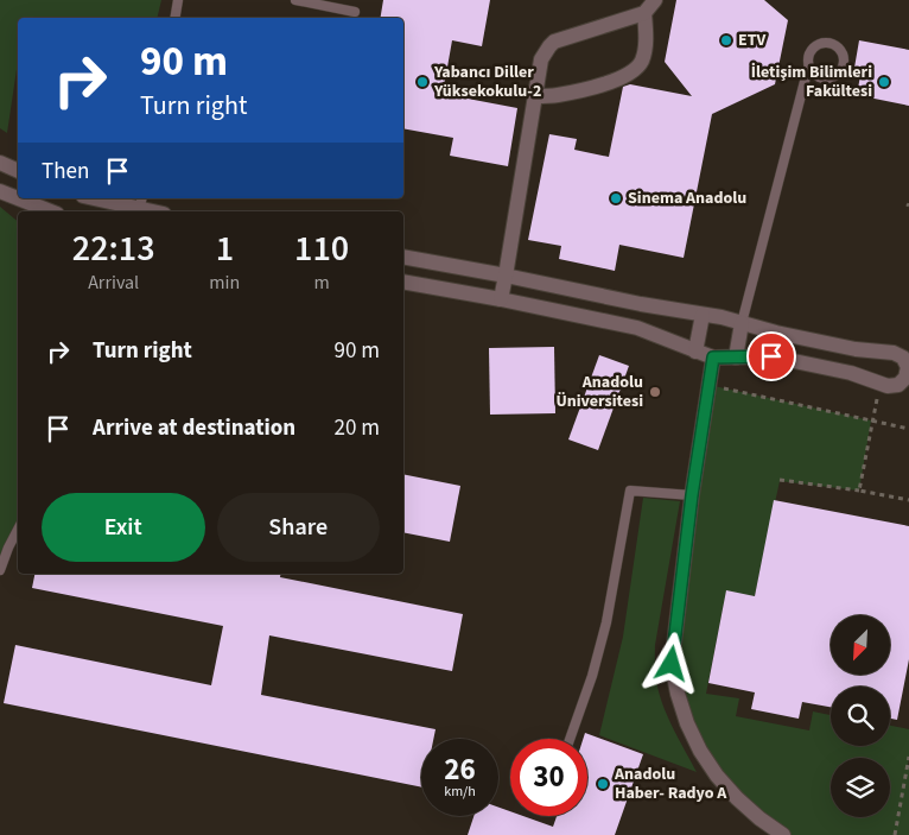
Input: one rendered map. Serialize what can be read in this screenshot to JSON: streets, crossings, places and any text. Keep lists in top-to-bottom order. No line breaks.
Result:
{"places":["ETV","Yabancı Diller Yüksekokulu-2","İletişim Bilimleri Fakültesi","Sinema Anadolu","Anadolu Üniversitesi","Anadolu Haber- Radyo A"],"north":"bottom left","page":{"turn":["90 m","Turn right"],"then":"Then","eta":["22:13","Arrival","1","min","110","m"],"list":[{"name":"Turn right","value":"90 m"},{"name":"Arrive at destination","value":"20 m"}],"buttons":["Exit","Share"],"speed":"26 km/h","limit":"30"}}
